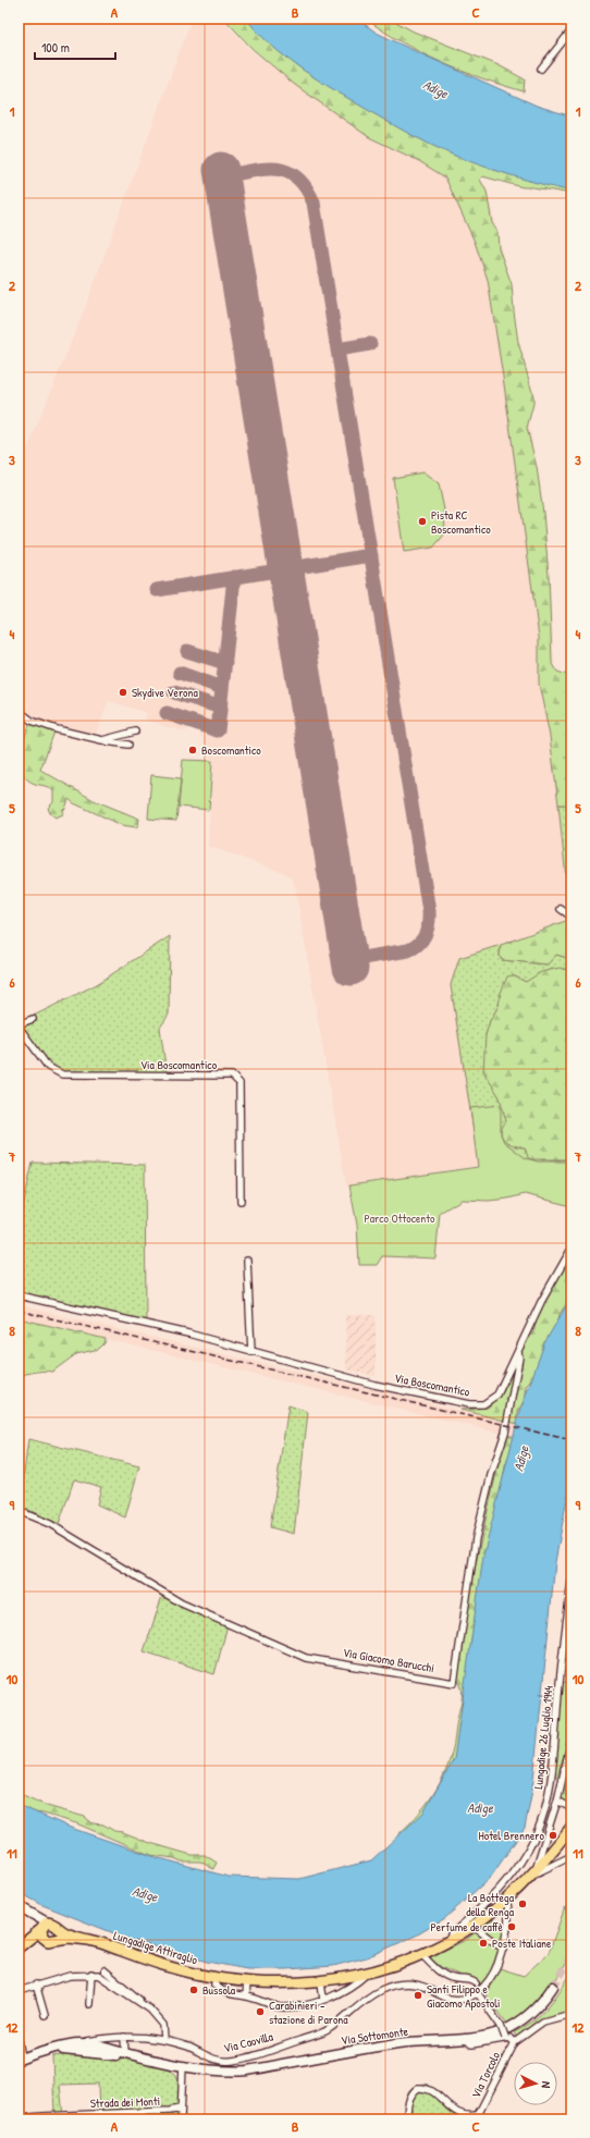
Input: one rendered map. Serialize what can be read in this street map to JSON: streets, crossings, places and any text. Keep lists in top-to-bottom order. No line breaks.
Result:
{"streets":{"main road":["Lungadige Attiraglio","Via Sottomonte","Via Caovilla"],"street":["Via Boscomantico","Via Giacomo Barucchi","Lungadige 26 Luglio 1944","Via Torcolo","Strada dei Monti"]},"crossings":[["Via Boscomantico","Via Giacomo Barucchi"],["Lungadige 26 Luglio 1944","Lungadige Attiraglio"],["Via Sottomonte","Via Caovilla"],["Via Sottomonte","Via Torcolo"]],"water":["Adige"],"parks":["Parco Ottocento"],"places":["Pista RC Boscomantico","Skydive Verona","Boscomantico","Hotel Brennero","La Bottega della Renga","Perfume de caffè","Poste Italiane","Bussola","Santi Filippo e Giacomo Apostoli","Carabinieri - stazione di Parona"],"scale_bar":"100 m","north":"right","grid":{"columns":["A","B","C"],"rows":["1","2","3","4","5","6","7","8","9","10","11","12"]}}
